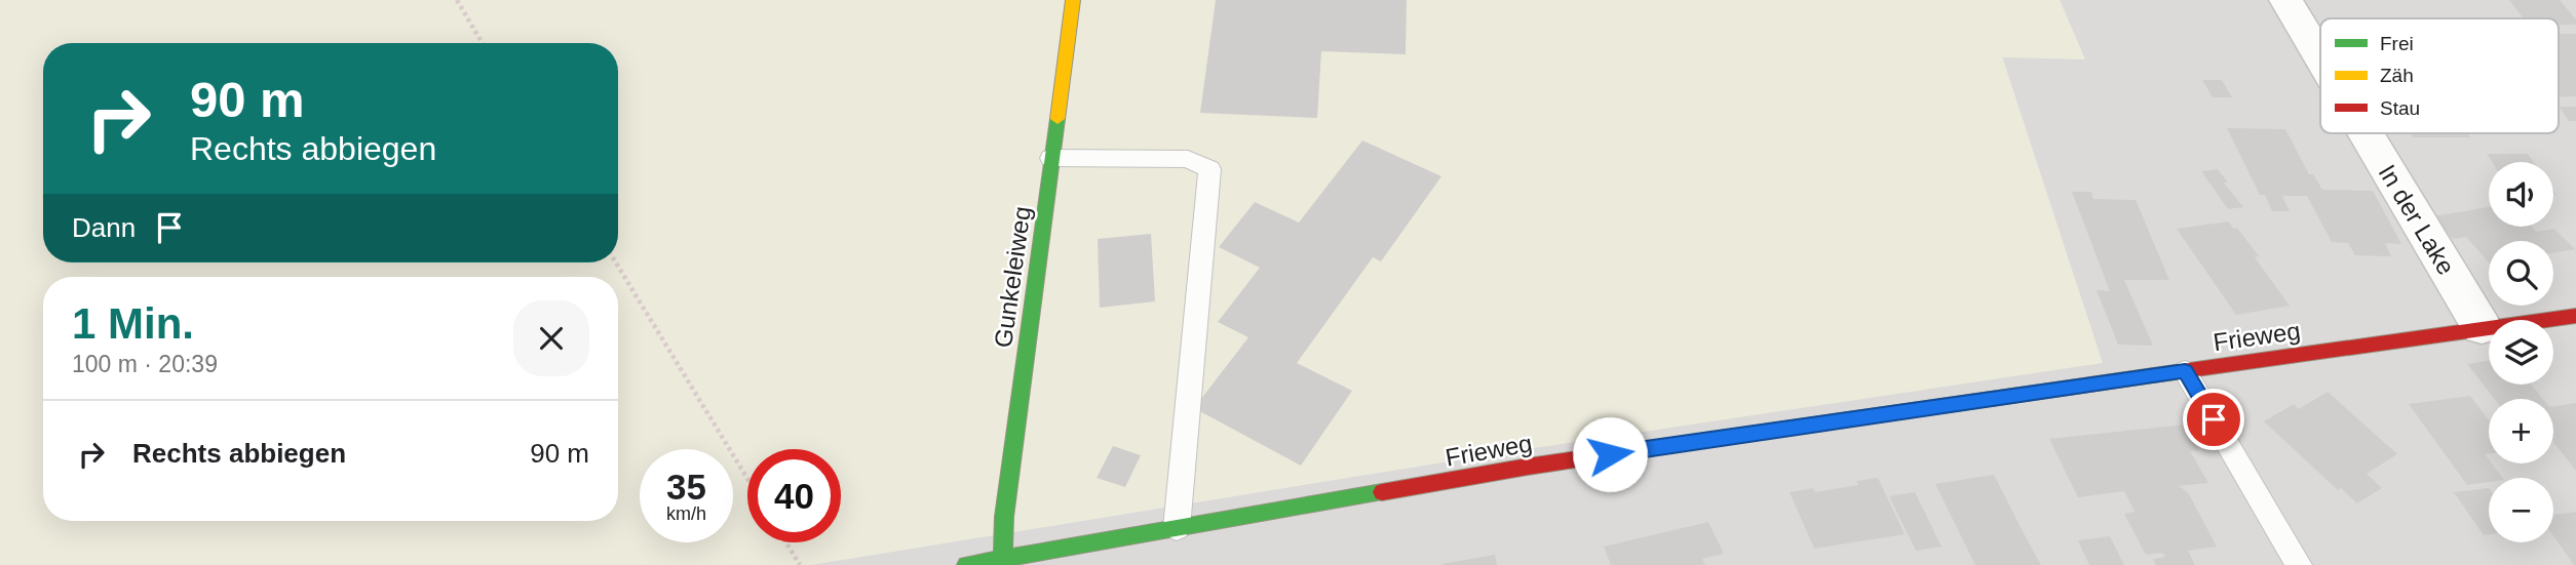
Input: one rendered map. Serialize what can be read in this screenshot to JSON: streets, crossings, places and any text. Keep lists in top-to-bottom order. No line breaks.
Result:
{"streets":{"street":["In der Lake","Gunkeleiweg","Frieweg"]},"crossings":[["In der Lake","Frieweg"],["Gunkeleiweg","Frieweg"]],"legend":["Frei","Zäh","Stau"],"page":{"turn":["90 m","Rechts abbiegen"],"map_buttons":["+","−"],"then":"Dann","heading":["1 Min.","100 m · 20:39"],"list":[{"name":"Rechts abbiegen","value":"90 m"}],"speed":"35 km/h","limit":"40"}}
